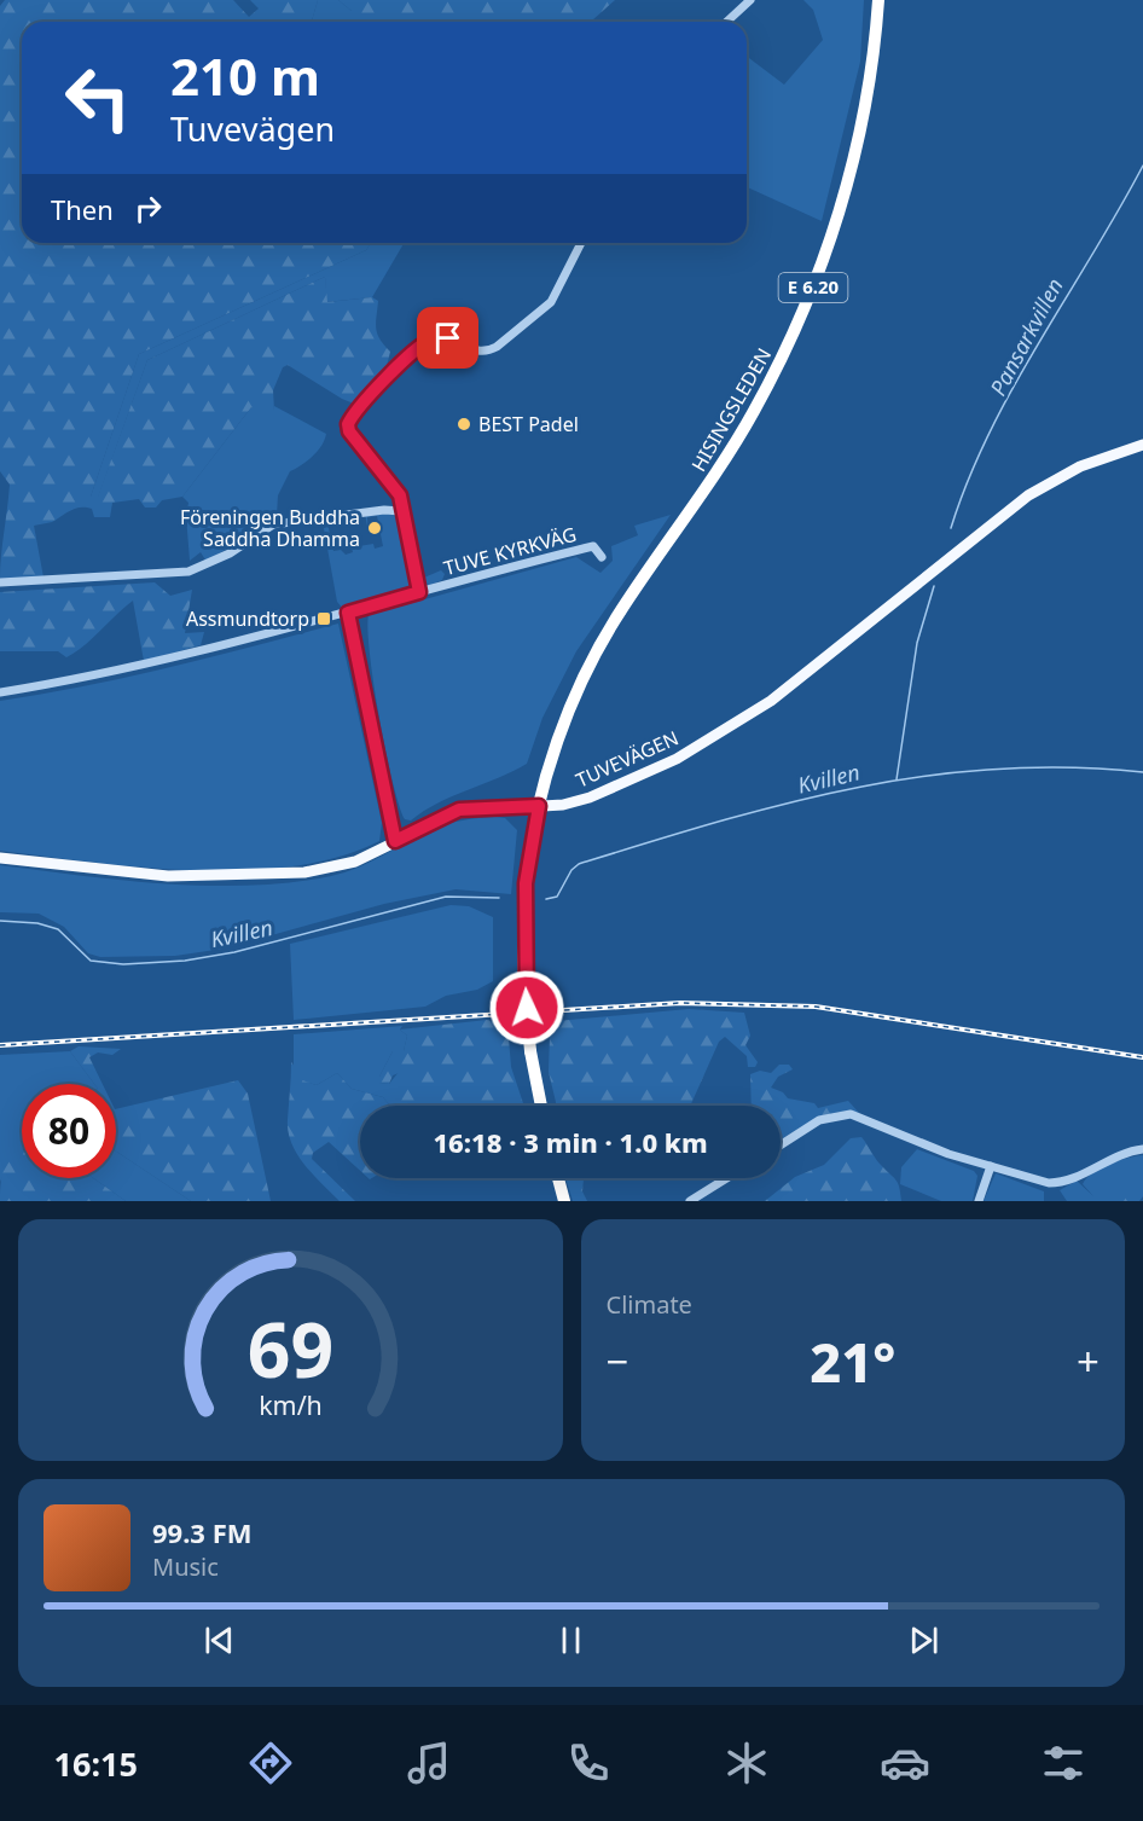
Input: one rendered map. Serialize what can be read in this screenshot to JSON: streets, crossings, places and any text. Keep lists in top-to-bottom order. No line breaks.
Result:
{"streets":{"highway":["E 6.20","HISINGSLEDEN"],"main road":["TUVEVÄGEN"],"street":["TUVE KYRKVÄG"]},"crossings":[["E 6.20","HISINGSLEDEN"],["E 6.20","TUVEVÄGEN"],["HISINGSLEDEN","TUVEVÄGEN"]],"water":["Pansarkvillen","Kvillen"],"places":{"other":["BEST Padel","Föreningen Buddha Saddha Dhamma"],"transit":["Assmundtorp"]},"page":{"turn":["210 m","Tuvevägen"],"then":"Then","limit":"80","trip":"16:18 · 3 min · 1.0 km","tile":"Climate","heat":["−","21°","+"],"song":["99.3 FM","Music"],"tabs":"16:15","gauge":["69","km/h"]}}
